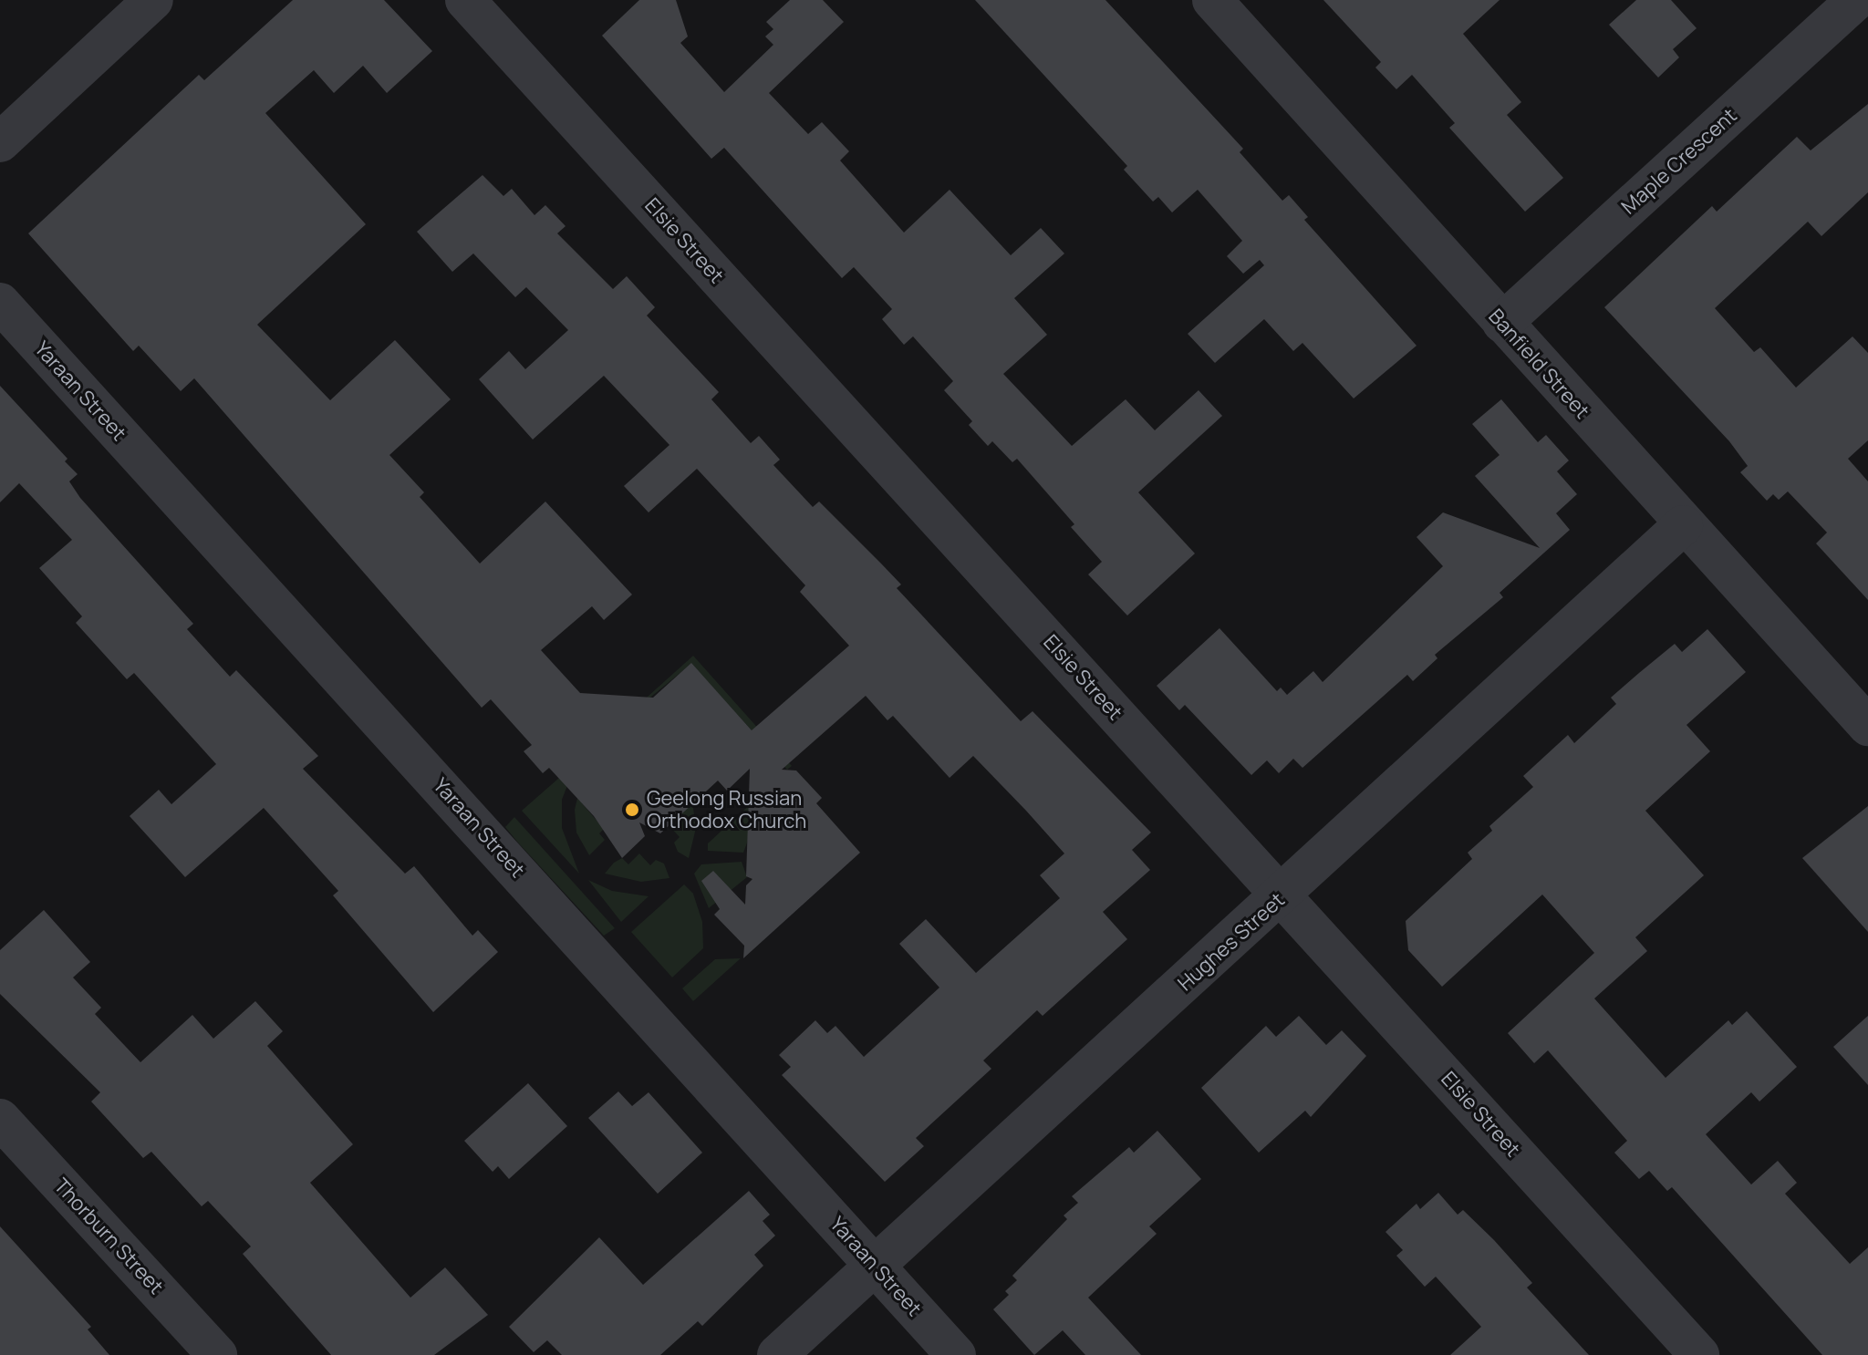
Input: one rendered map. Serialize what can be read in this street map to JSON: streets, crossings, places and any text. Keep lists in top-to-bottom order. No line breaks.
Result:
{"streets":{"street":["Maple Crescent","Elsie Street","Banfield Street","Yaraan Street","Hughes Street","Thorburn Street"]},"crossings":[["Maple Crescent","Banfield Street"],["Elsie Street","Hughes Street"],["Banfield Street","Hughes Street"],["Yaraan Street","Hughes Street"]],"places":["Geelong Russian Orthodox Church"]}
